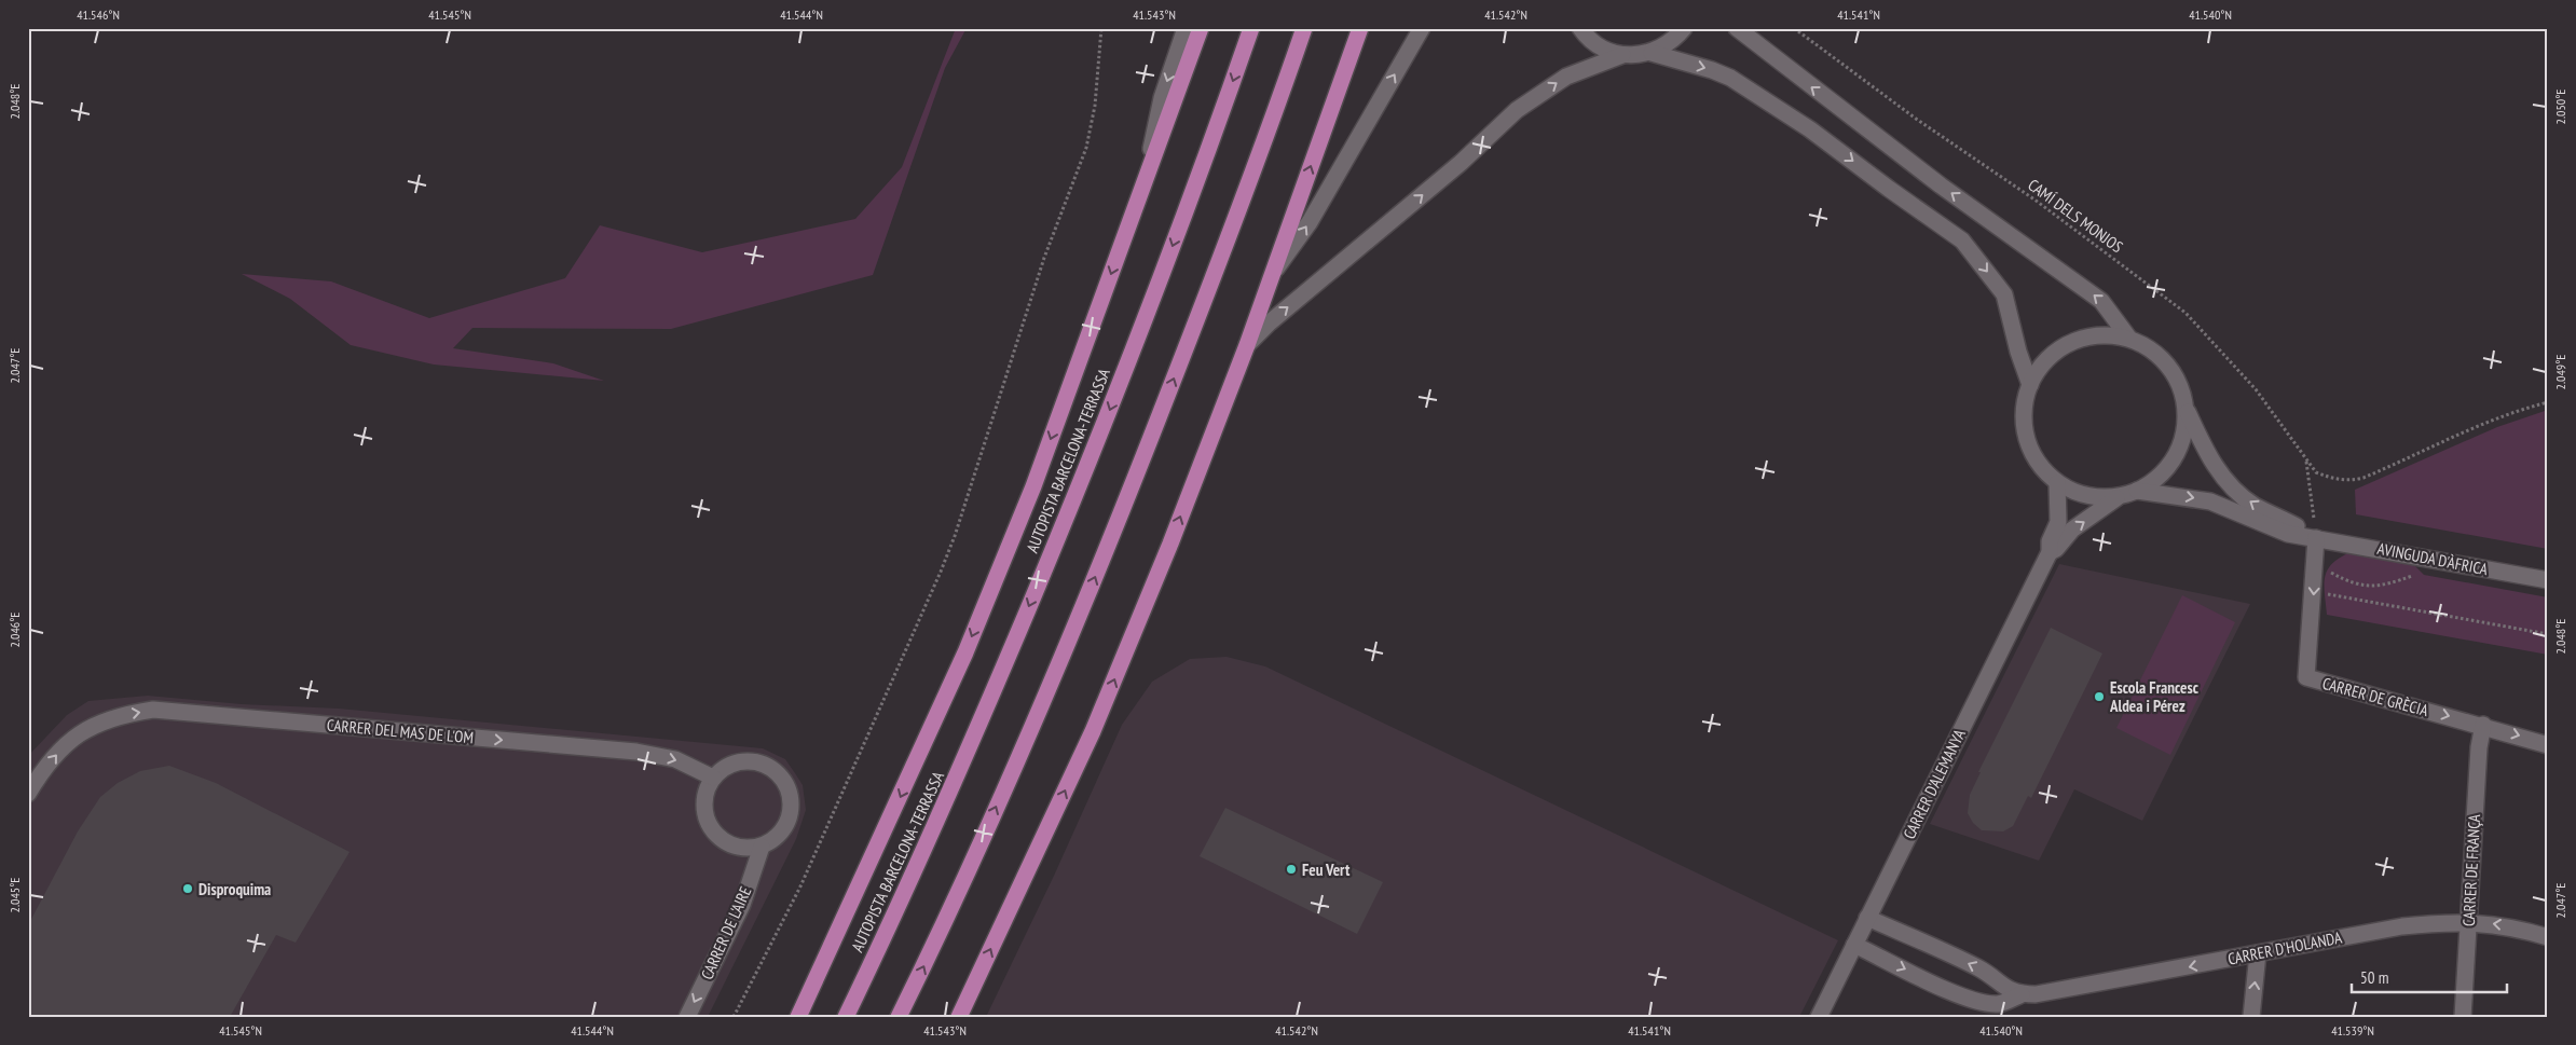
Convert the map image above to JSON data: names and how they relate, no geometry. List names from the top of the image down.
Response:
{
  "streets": {
    "highway": ["AUTOPISTA BARCELONA-TERRASSA"],
    "street": [
      "AVINGUDA D'ÀFRICA",
      "CARRER DE GRÈCIA",
      "CARRER DEL MAS DE L'OM",
      "CARRER D'ALEMANYA",
      "CARRER DE FRANÇA",
      "CARRER DE L'AIRE",
      "CARRER D'HOLANDA"
    ],
    "path": ["CAMÍ DELS MONJOS"]
  },
  "crossings": [
    ["AVINGUDA D'ÀFRICA", "CARRER DE GRÈCIA"],
    ["AVINGUDA D'ÀFRICA", "CARRER D'ALEMANYA"],
    ["CARRER DE GRÈCIA", "CARRER DE FRANÇA"],
    ["CARRER DEL MAS DE L'OM", "CARRER DE L'AIRE"],
    ["CARRER D'ALEMANYA", "CARRER D'HOLANDA"],
    ["CARRER DE FRANÇA", "CARRER D'HOLANDA"]
  ],
  "one_way": ["CARRER DEL MAS DE L'OM", "CARRER DE L'AIRE"],
  "places": ["Escola Francesc Aldea i Pérez", "Feu Vert", "Disproquima"],
  "scale_bar": "50 m",
  "coordinates": [
    "41.546°N",
    "41.545°N",
    "41.544°N",
    "41.543°N",
    "41.542°N",
    "41.541°N",
    "41.540°N",
    "2.048°E",
    "2.050°E",
    "2.047°E",
    "2.049°E",
    "2.046°E",
    "2.045°E",
    "41.539°N"
  ]
}
